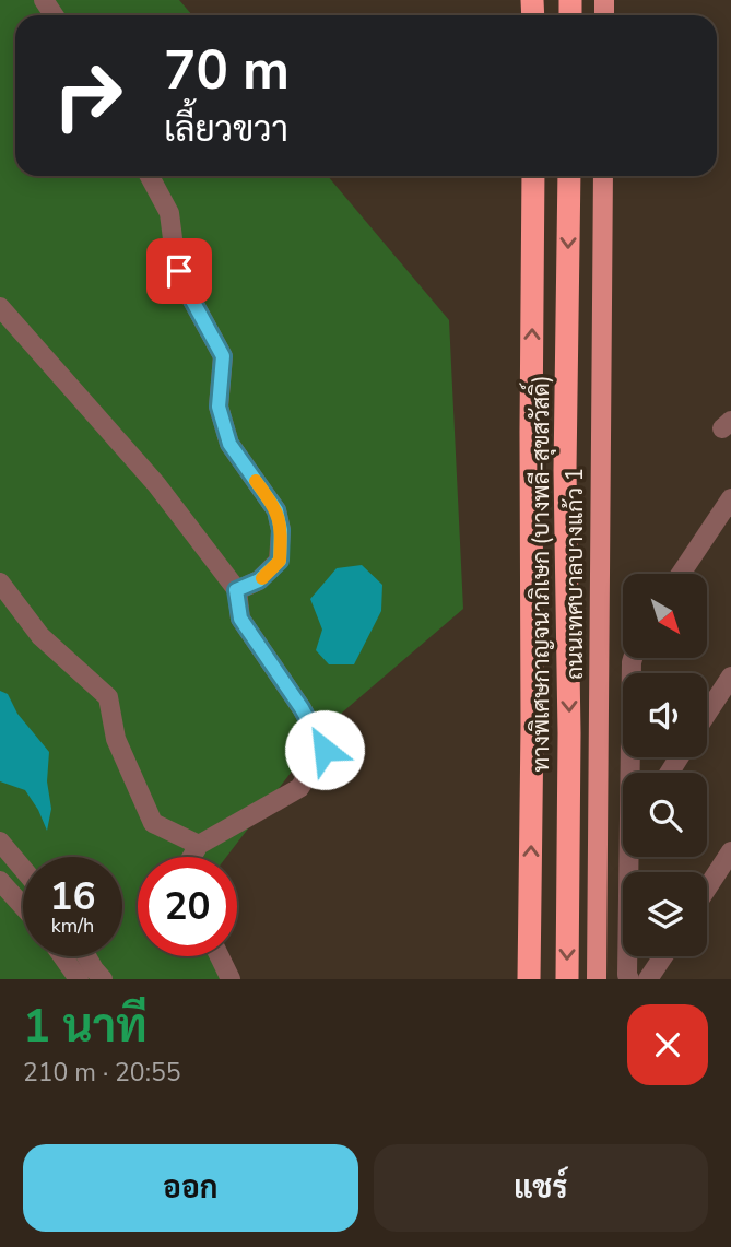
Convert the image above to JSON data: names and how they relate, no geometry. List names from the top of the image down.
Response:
{
  "streets": {
    "highway": ["ทางพิเศษกาญจนาภิเษก (บางพลี-สุขสวัสดิ์)"],
    "main road": ["ถนนเทศบาลบางแก้ว 1"]
  },
  "north": "bottom right",
  "page": {
    "turn": ["70 m", "เลี้ยวขวา"],
    "speed": "16 km/h",
    "limit": "20",
    "heading": ["1 นาที", "210 m · 20:55"],
    "buttons": ["ออก", "แชร์"]
  }
}
